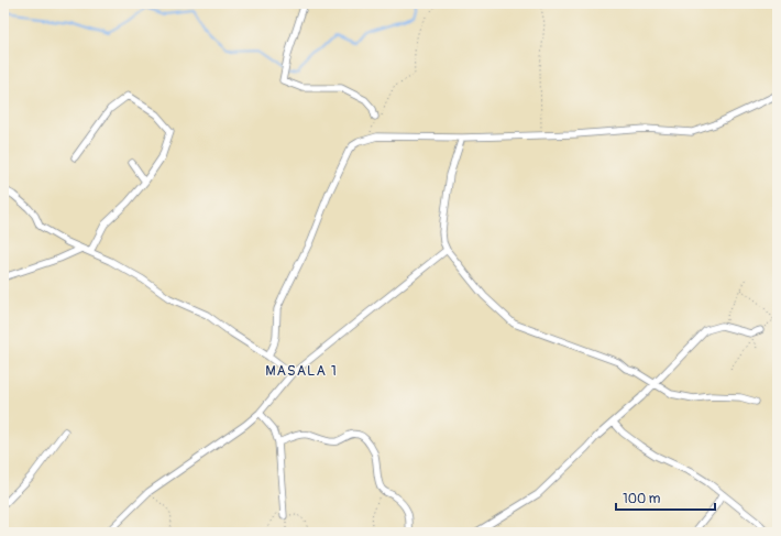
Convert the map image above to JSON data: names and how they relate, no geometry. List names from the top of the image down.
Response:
{
  "districts": ["MASALA 1"],
  "scale_bar": "100 m"
}
